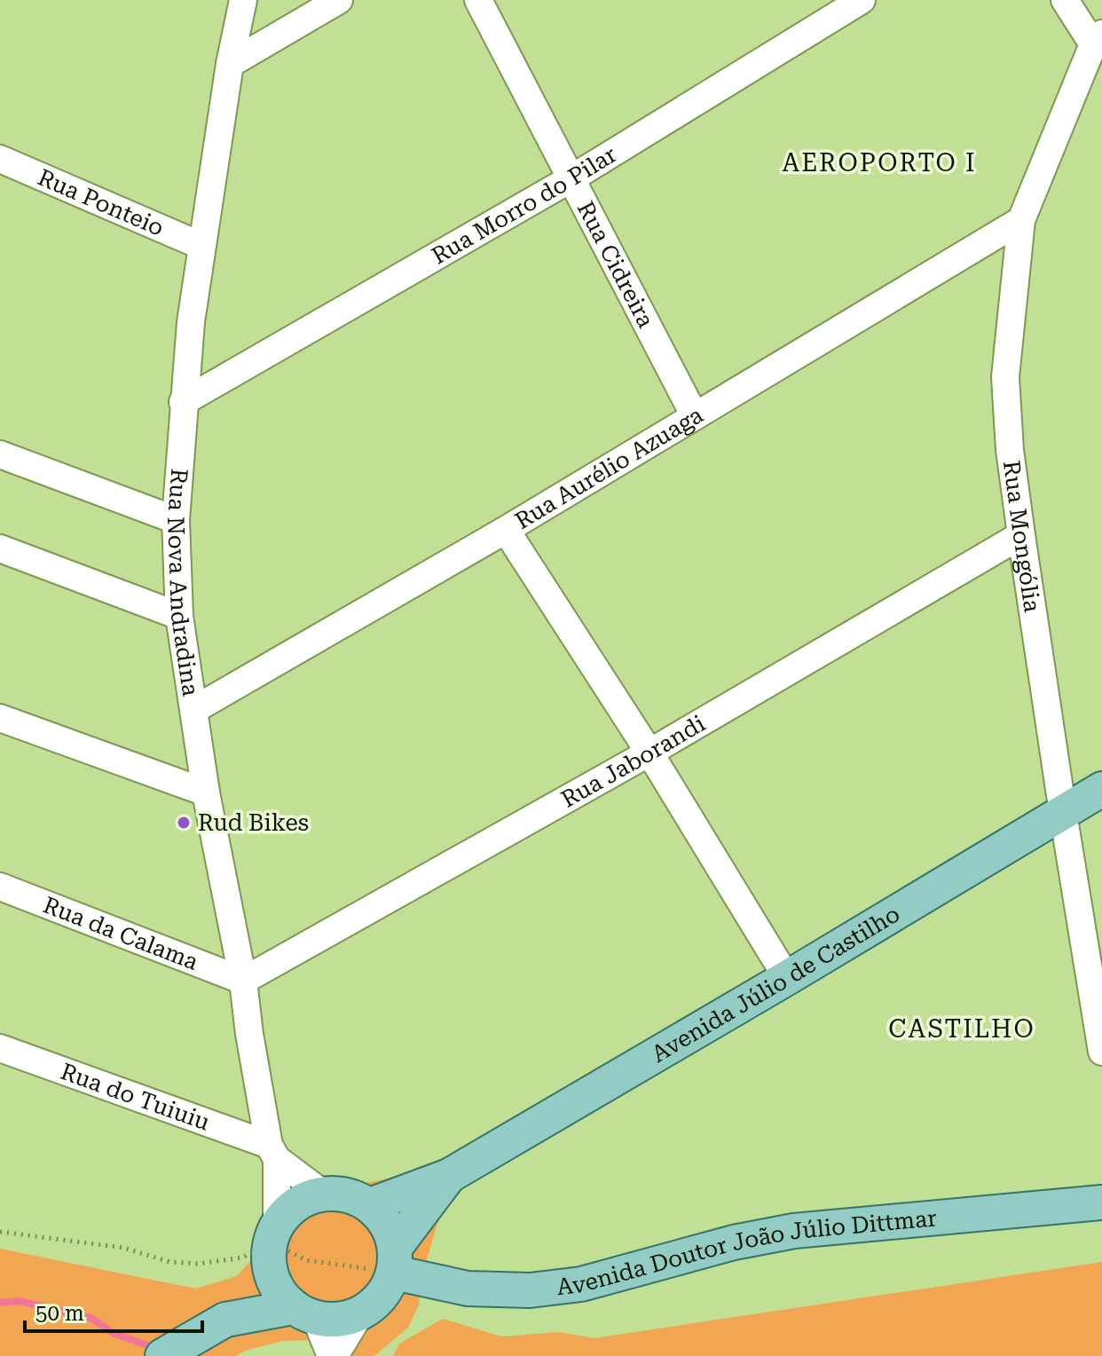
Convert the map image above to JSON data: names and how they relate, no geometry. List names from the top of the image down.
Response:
{
  "streets": {
    "main road": ["Avenida Júlio de Castilho", "Avenida Doutor João Júlio Dittmar"],
    "street": [
      "Rua Ponteio",
      "Rua Morro do Pilar",
      "Rua Cidreira",
      "Rua Aurélio Azuaga",
      "Rua Mongólia",
      "Rua Nova Andradina",
      "Rua Jaborandi",
      "Rua da Calama",
      "Rua do Tuiuiu"
    ]
  },
  "crossings": [
    ["Rua Ponteio", "Rua Nova Andradina"],
    ["Rua Morro do Pilar", "Rua Cidreira"],
    ["Rua Morro do Pilar", "Rua Nova Andradina"],
    ["Rua Cidreira", "Rua Aurélio Azuaga"],
    ["Rua Aurélio Azuaga", "Rua Mongólia"],
    ["Rua Aurélio Azuaga", "Rua Nova Andradina"],
    ["Rua Mongólia", "Rua Jaborandi"],
    ["Rua Mongólia", "Avenida Júlio de Castilho"],
    ["Rua Nova Andradina", "Rua Jaborandi"],
    ["Rua Nova Andradina", "Rua da Calama"],
    ["Rua Nova Andradina", "Rua do Tuiuiu"],
    ["Rua Jaborandi", "Rua da Calama"]
  ],
  "districts": ["AEROPORTO I", "CASTILHO"],
  "places": ["Rud Bikes"],
  "scale_bar": "50 m"
}
